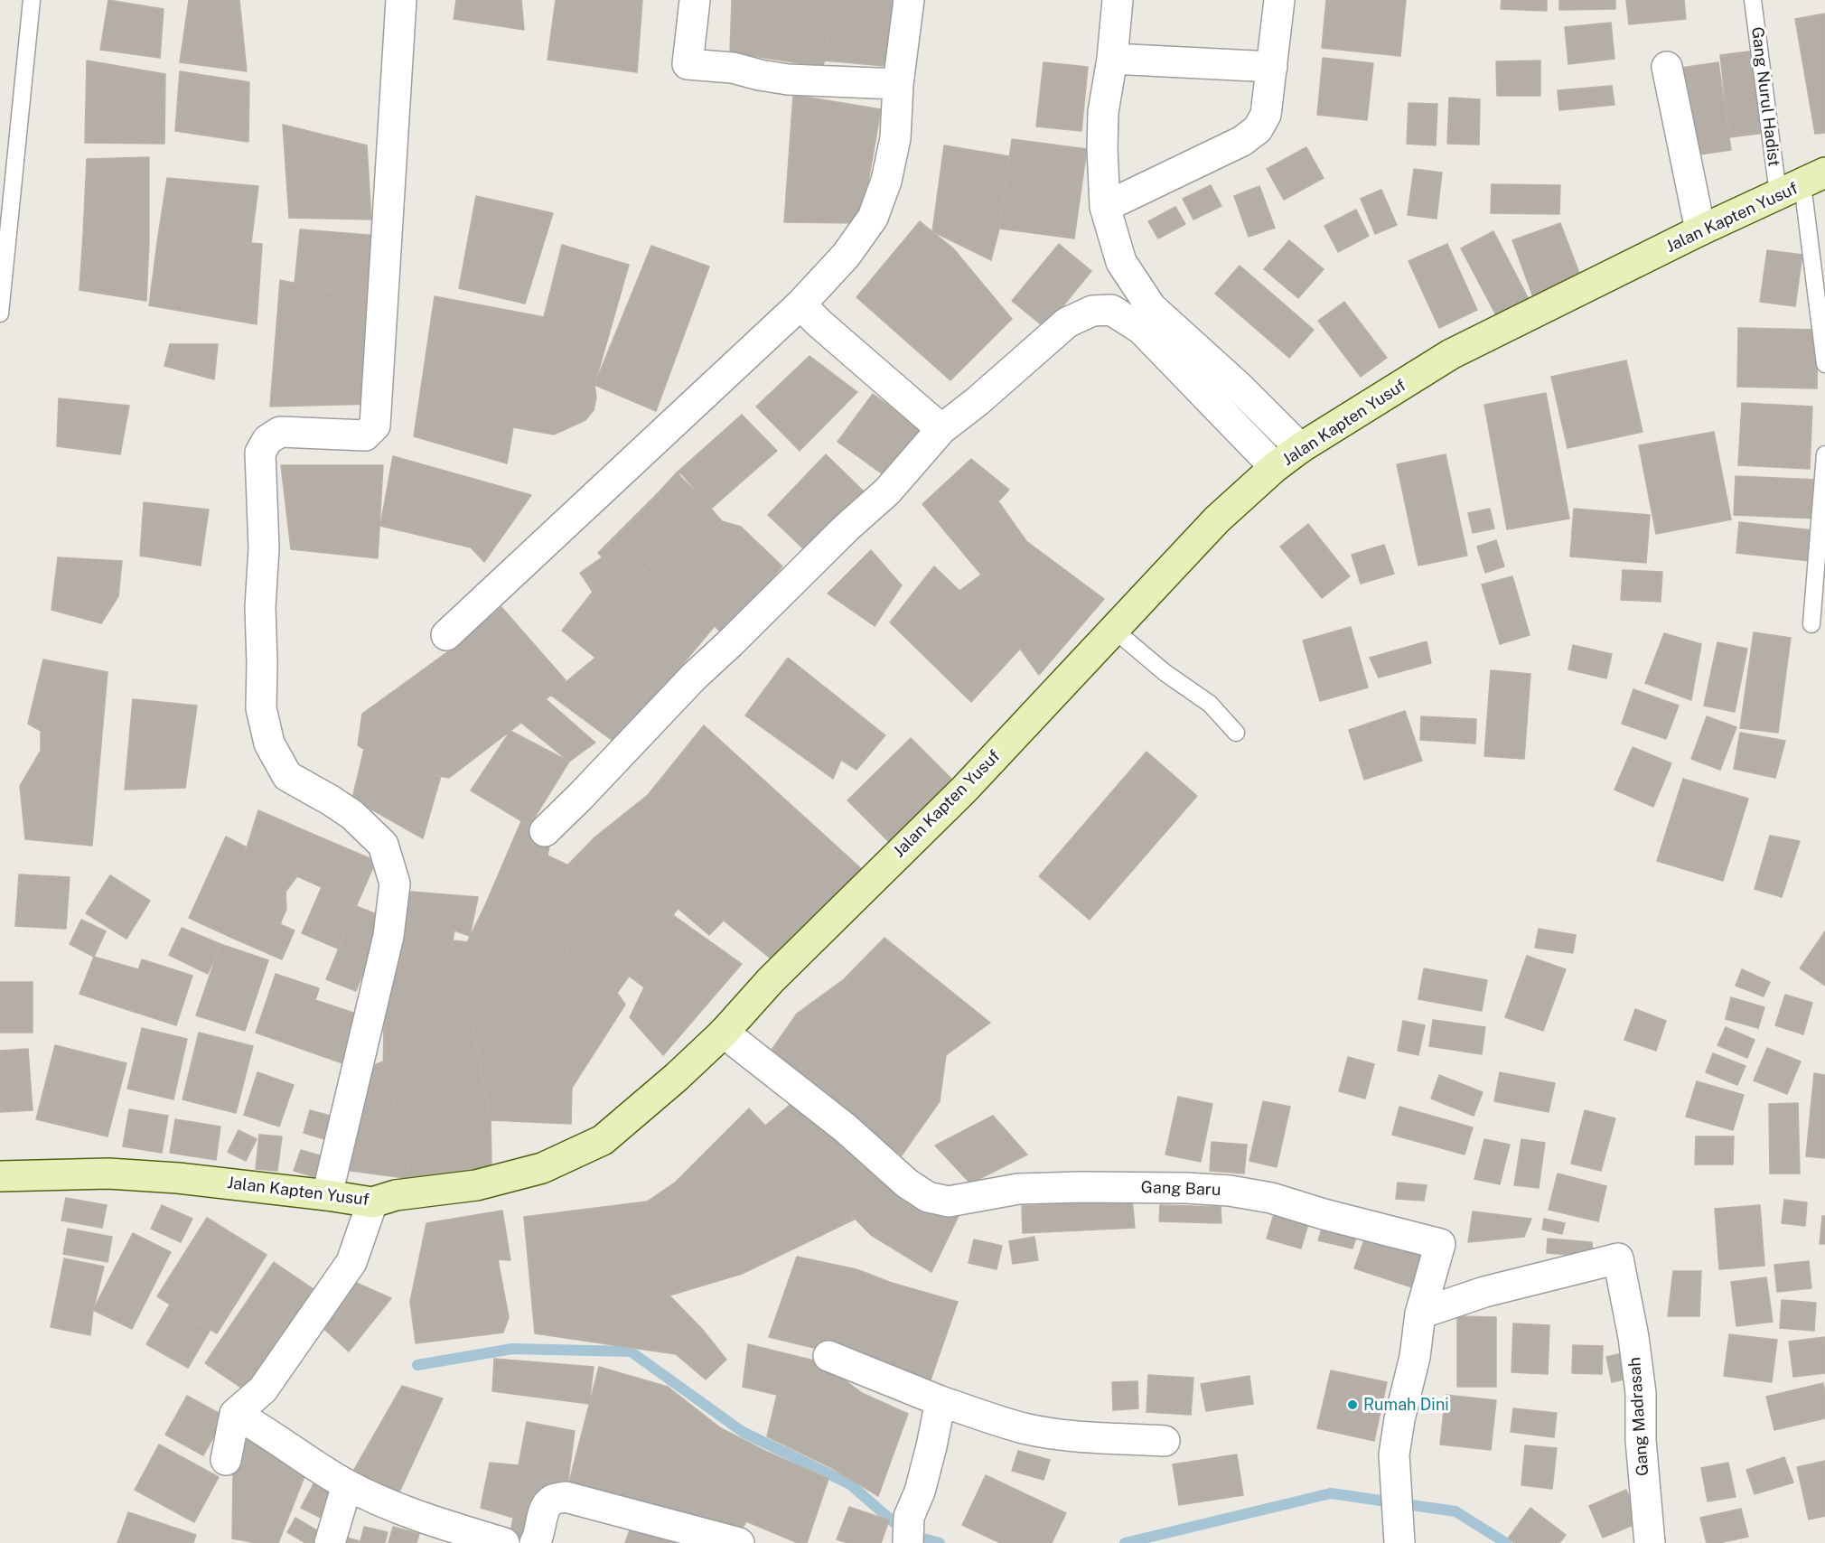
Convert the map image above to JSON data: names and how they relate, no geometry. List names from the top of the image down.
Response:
{
  "streets": {
    "main road": ["Jalan Kapten Yusuf"],
    "street": ["Gang Baru", "Gang Madrasah"],
    "lane": ["Gang Nurul Hadist"]
  },
  "crossings": [
    ["Gang Nurul Hadist", "Jalan Kapten Yusuf"],
    ["Jalan Kapten Yusuf", "Gang Baru"],
    ["Gang Baru", "Gang Madrasah"]
  ],
  "places": ["Rumah Dini"]
}
